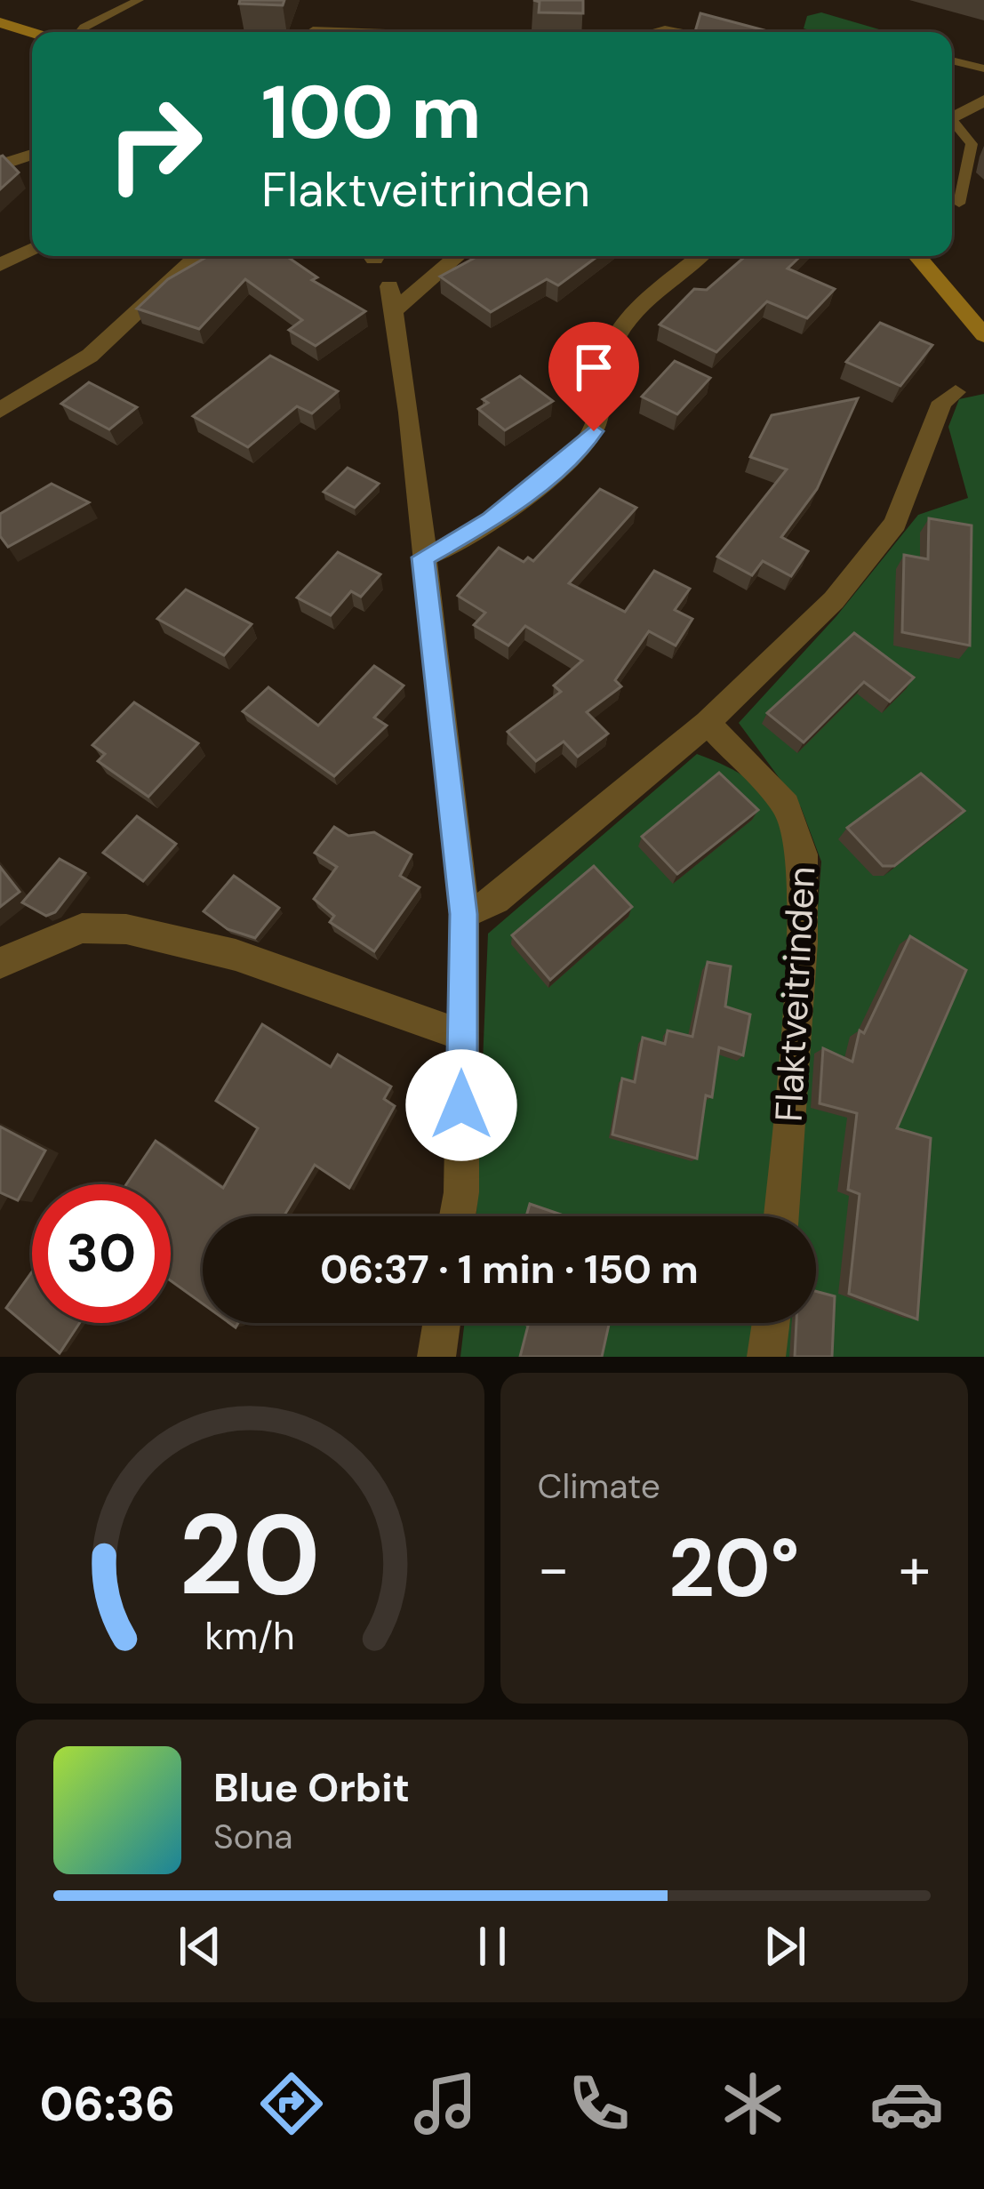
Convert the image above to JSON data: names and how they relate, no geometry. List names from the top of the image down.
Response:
{
  "streets": {
    "street": ["Flaktveitrinden"]
  },
  "page": {
    "turn": ["100 m", "Flaktveitrinden"],
    "limit": "30",
    "trip": "06:37 · 1 min · 150 m",
    "tile": "Climate",
    "heat": ["−", "20°", "+"],
    "song": ["Blue Orbit", "Sona"],
    "tabs": "06:36",
    "gauge": ["20", "km/h"]
  }
}
